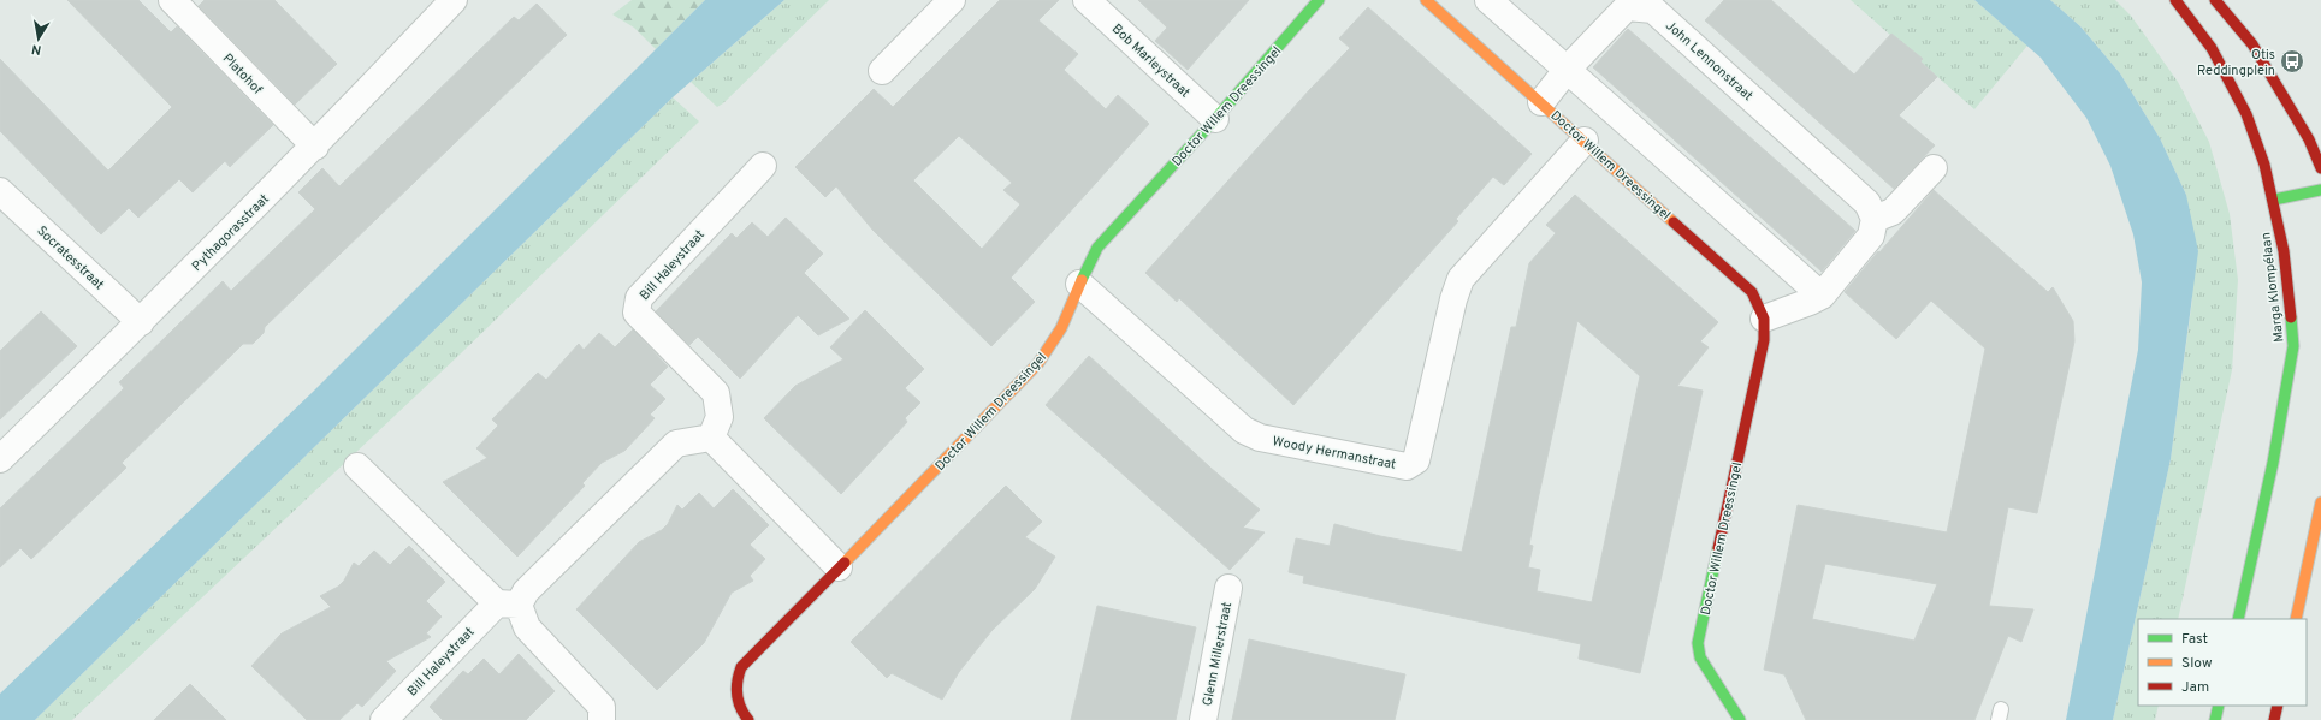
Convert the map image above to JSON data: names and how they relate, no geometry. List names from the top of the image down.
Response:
{
  "streets": {
    "street": [
      "Bob Marleystraat",
      "John Lennonstraat",
      "Platohof",
      "Doctor Willem Dreessingel",
      "Pythagorasstraat",
      "Socratesstraat",
      "Bill Haleystraat",
      "Marga Klompélaan",
      "Woody Hermanstraat",
      "Glenn Millerstraat"
    ]
  },
  "crossings": [
    ["Bob Marleystraat", "Doctor Willem Dreessingel"],
    ["John Lennonstraat", "Doctor Willem Dreessingel"],
    ["Platohof", "Pythagorasstraat"],
    ["Doctor Willem Dreessingel", "Woody Hermanstraat"],
    ["Pythagorasstraat", "Socratesstraat"]
  ],
  "places": {
    "bus stop": ["Otis Reddingplein"]
  },
  "legend": ["Fast", "Slow", "Jam"],
  "north": "bottom"
}
